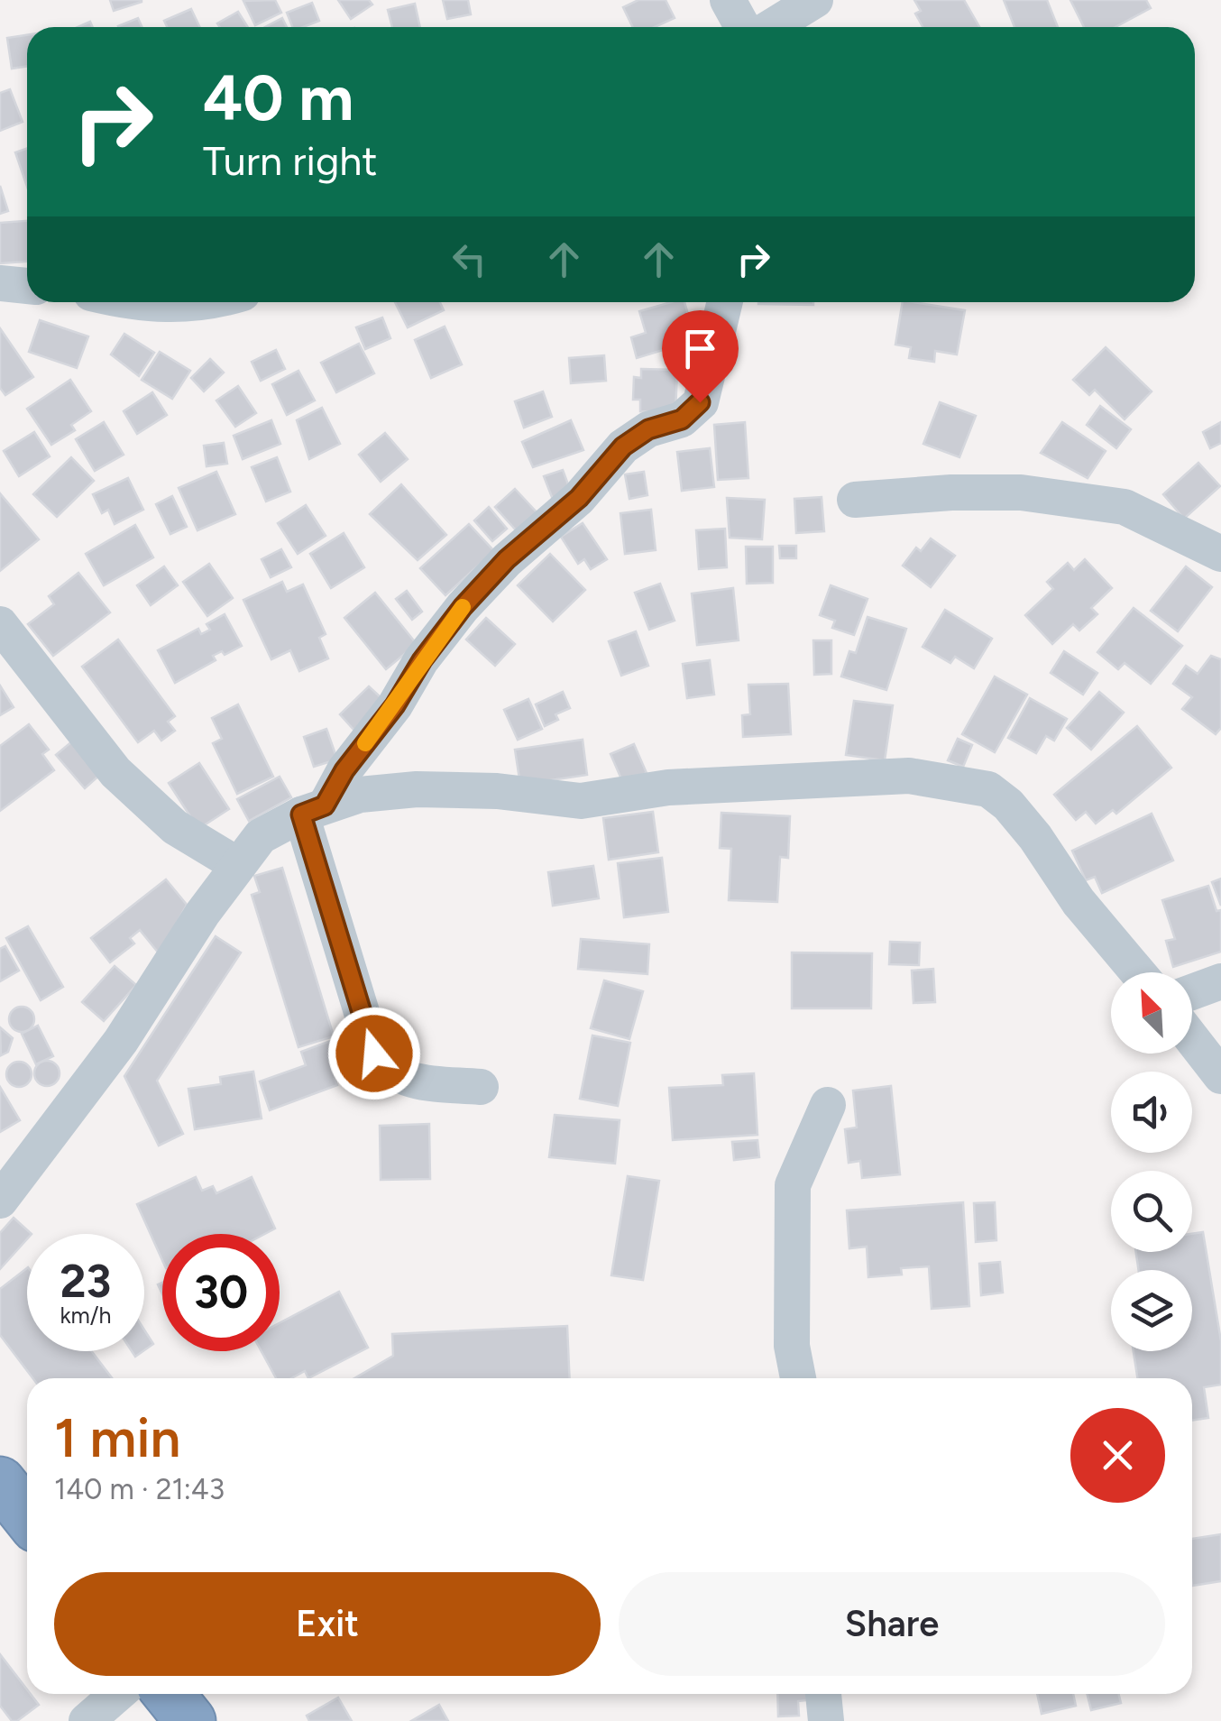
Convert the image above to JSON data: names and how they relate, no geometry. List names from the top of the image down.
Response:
{
  "north": "top left",
  "page": {
    "turn": ["40 m", "Turn right"],
    "speed": "23 km/h",
    "limit": "30",
    "heading": ["1 min", "140 m · 21:43"],
    "buttons": ["Exit", "Share"]
  }
}
